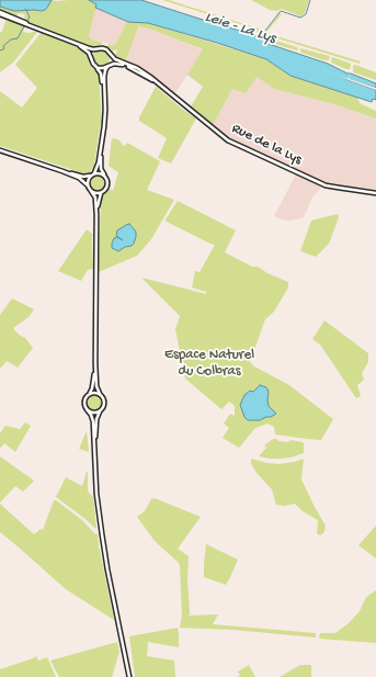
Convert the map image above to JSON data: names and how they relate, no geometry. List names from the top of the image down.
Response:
{
  "streets": {
    "main road": ["Rue de la Lys"]
  },
  "water": ["Leie - La Lys"],
  "parks": ["Espace Naturel du Colbras"]
}
